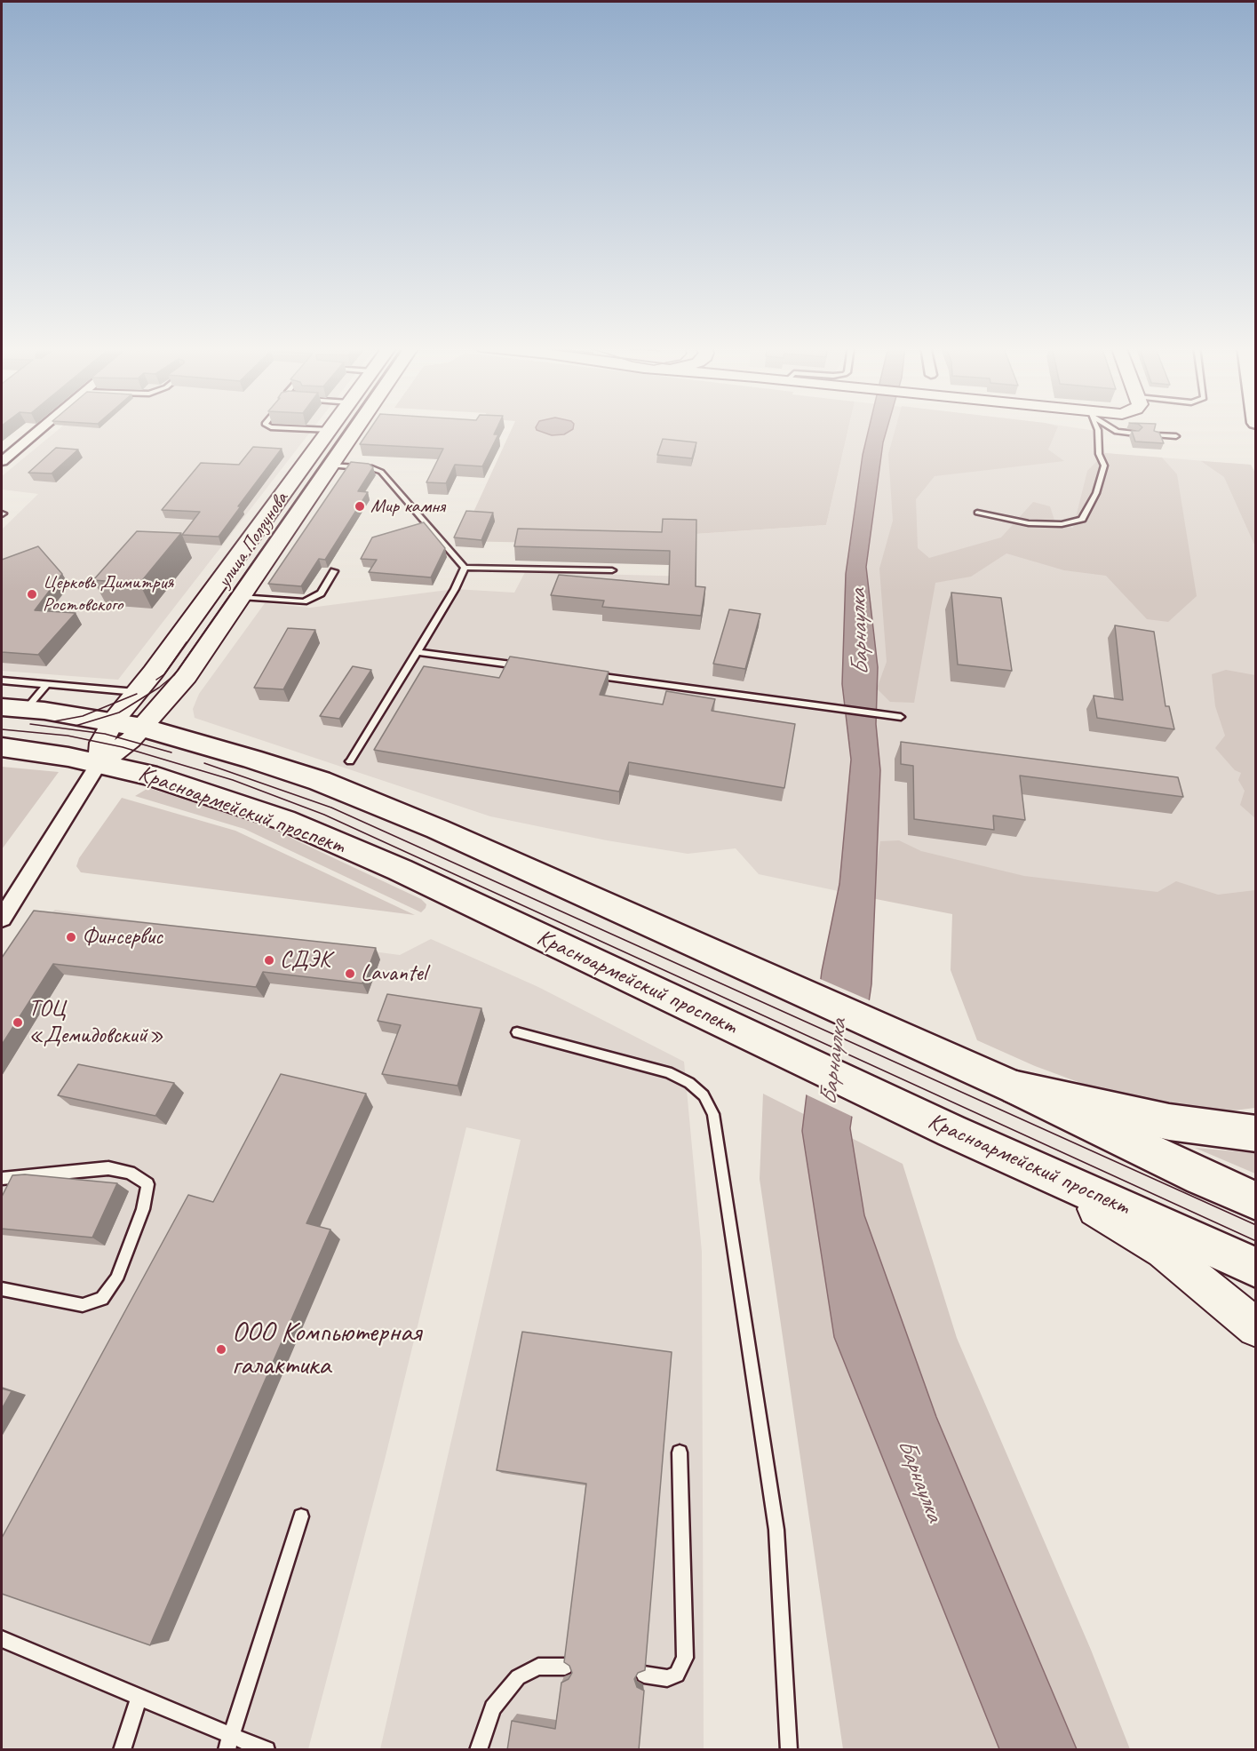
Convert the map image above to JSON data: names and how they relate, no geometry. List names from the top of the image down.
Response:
{
  "streets": {
    "main road": ["Красноармейский проспект"],
    "street": ["улица Ползунова"]
  },
  "crossings": [
    ["улица Ползунова", "Красноармейский проспект"]
  ],
  "water": ["Барнаулка"],
  "places": [
    "Мир камня",
    "Церковь Димитрия Ростовского",
    "Финсервис",
    "СДЭК",
    "Lavantel",
    "ТОЦ «Демидовский»",
    "ООО Компьютерная галактика"
  ]
}
